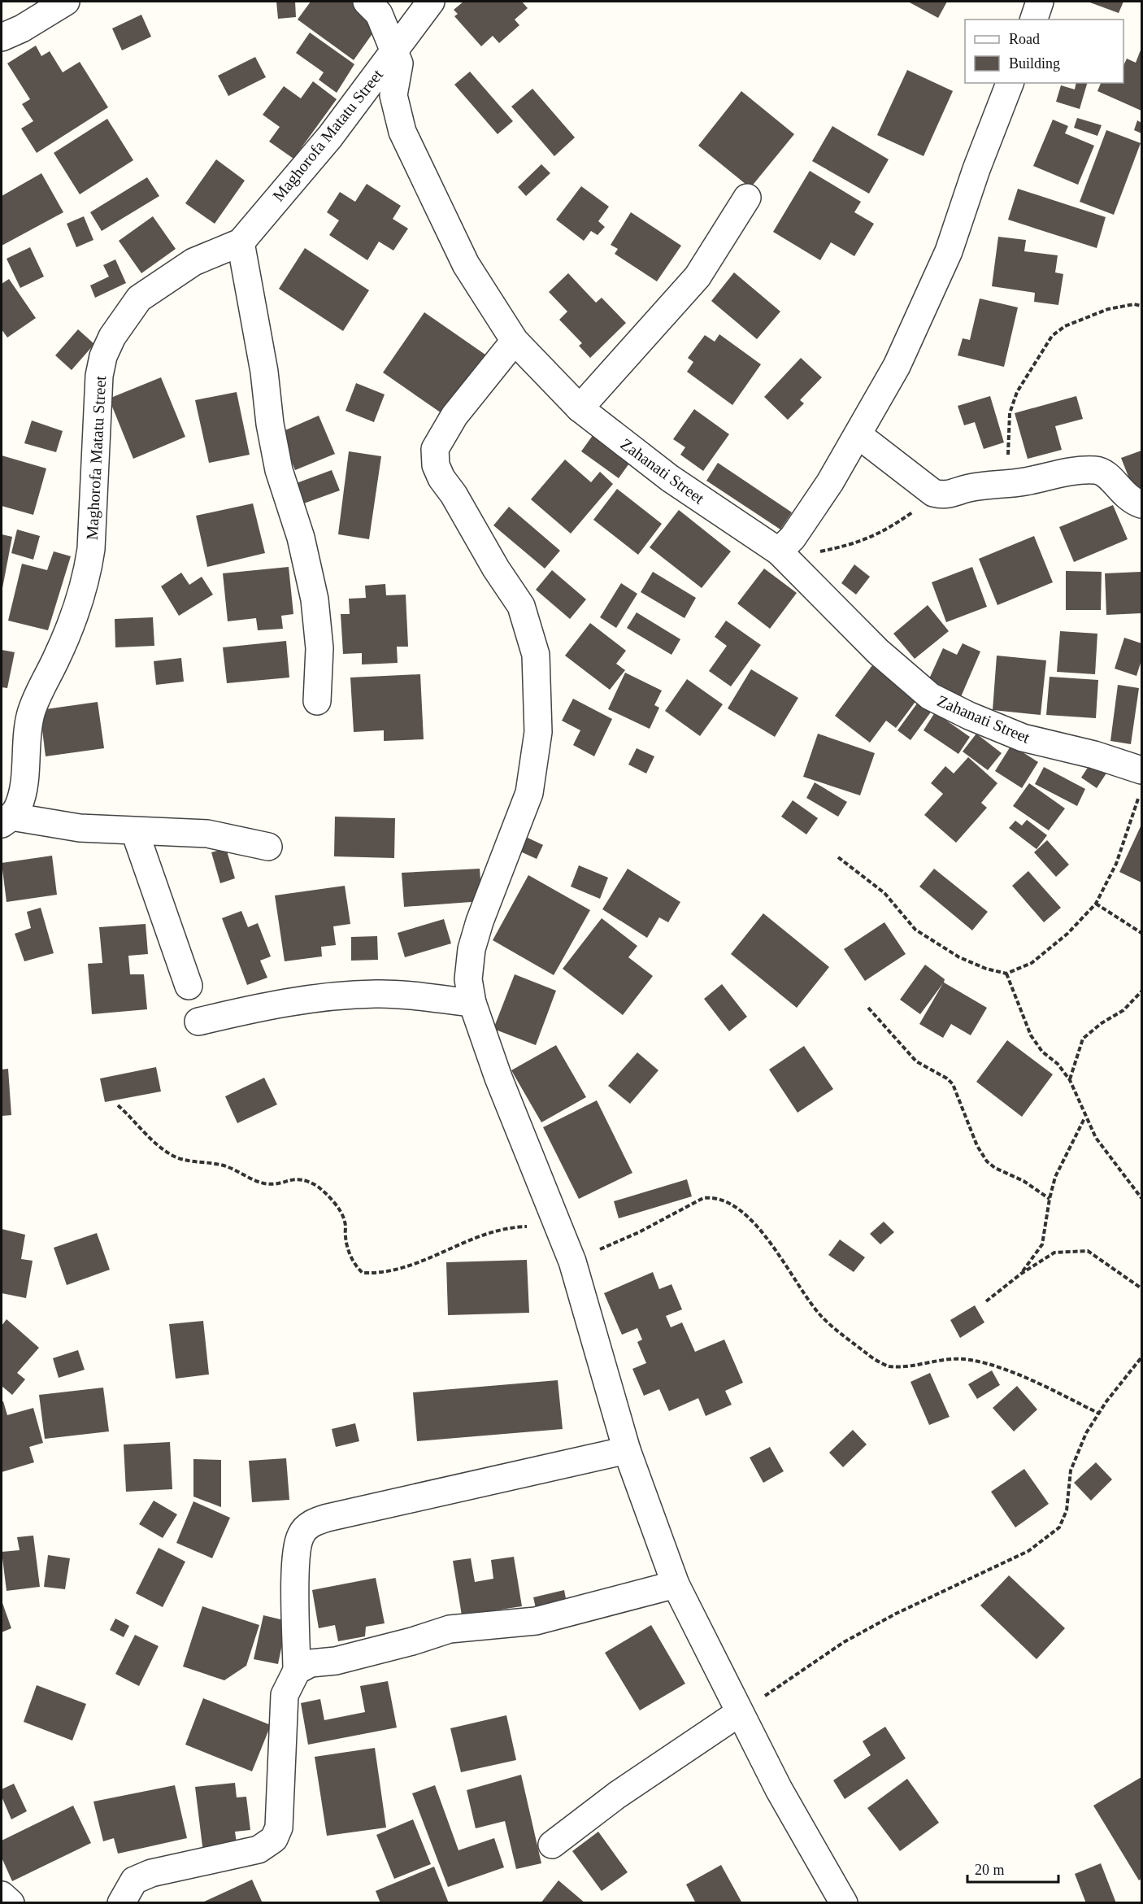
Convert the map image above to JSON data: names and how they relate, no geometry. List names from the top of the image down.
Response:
{
  "streets": {
    "street": ["Maghorofa Matatu Street", "Zahanati Street"]
  },
  "crossings": [
    ["Maghorofa Matatu Street", "Zahanati Street"]
  ],
  "legend": ["Road", "Building"],
  "scale_bar": "20 m"
}
